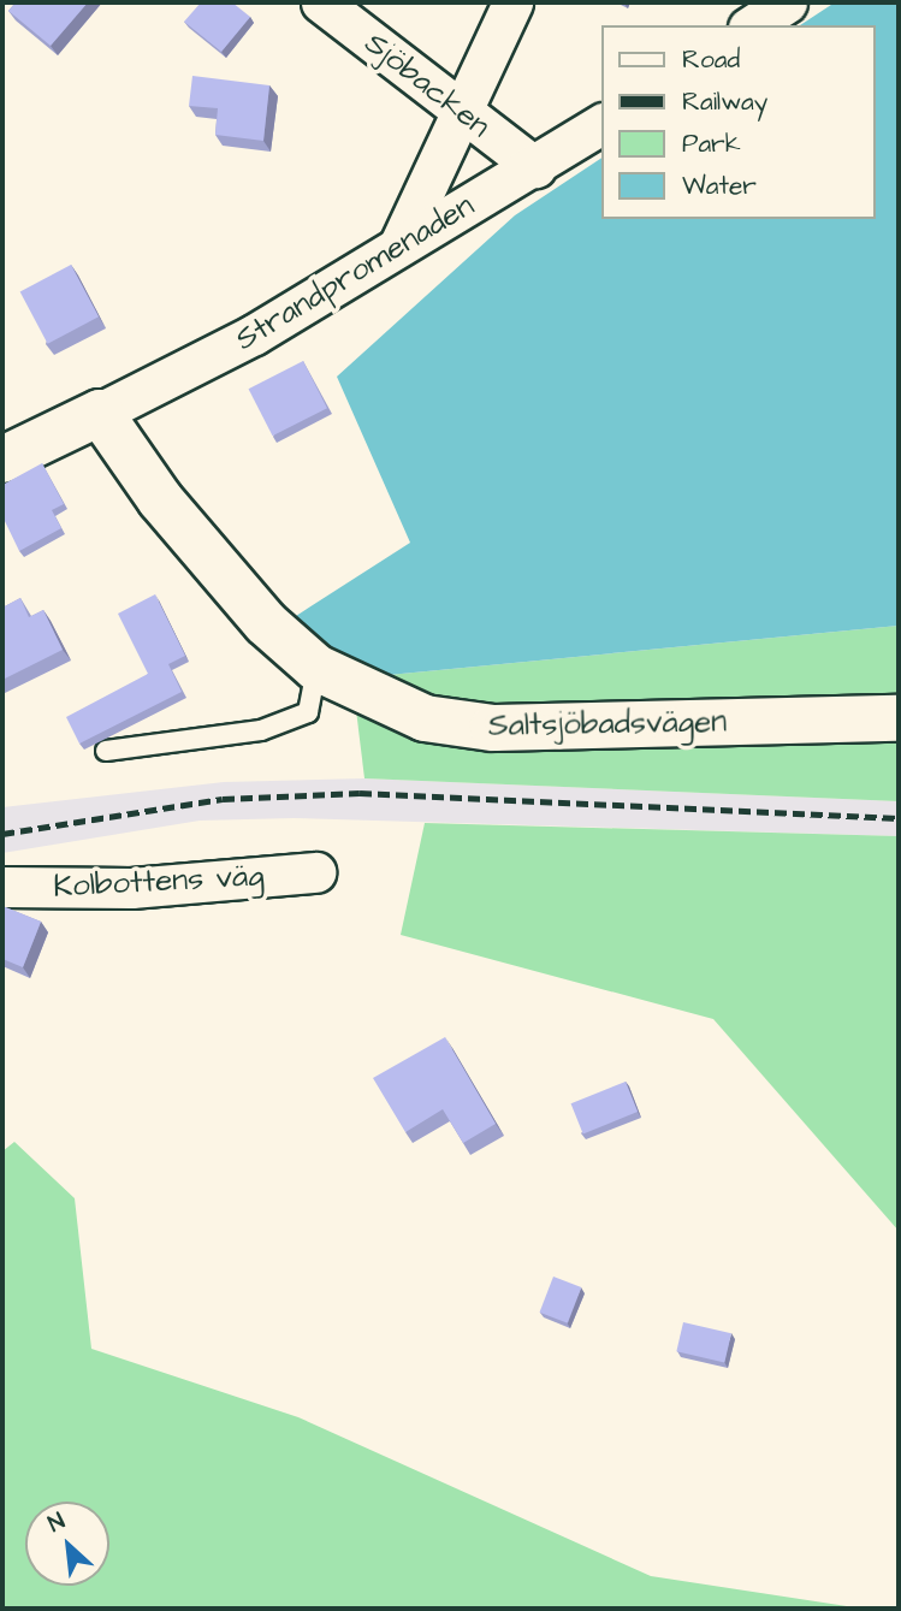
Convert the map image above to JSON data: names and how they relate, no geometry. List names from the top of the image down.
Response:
{
  "streets": {
    "street": [
      "Sjöbacken",
      "Strandpromenaden",
      "Saltsjöbadsvägen",
      "Kolbottens väg"
    ]
  },
  "crossings": [
    ["Sjöbacken", "Strandpromenaden"],
    ["Strandpromenaden", "Saltsjöbadsvägen"]
  ],
  "legend": [
    "Road",
    "Railway",
    "Park",
    "Water"
  ],
  "north": "top left"
}
